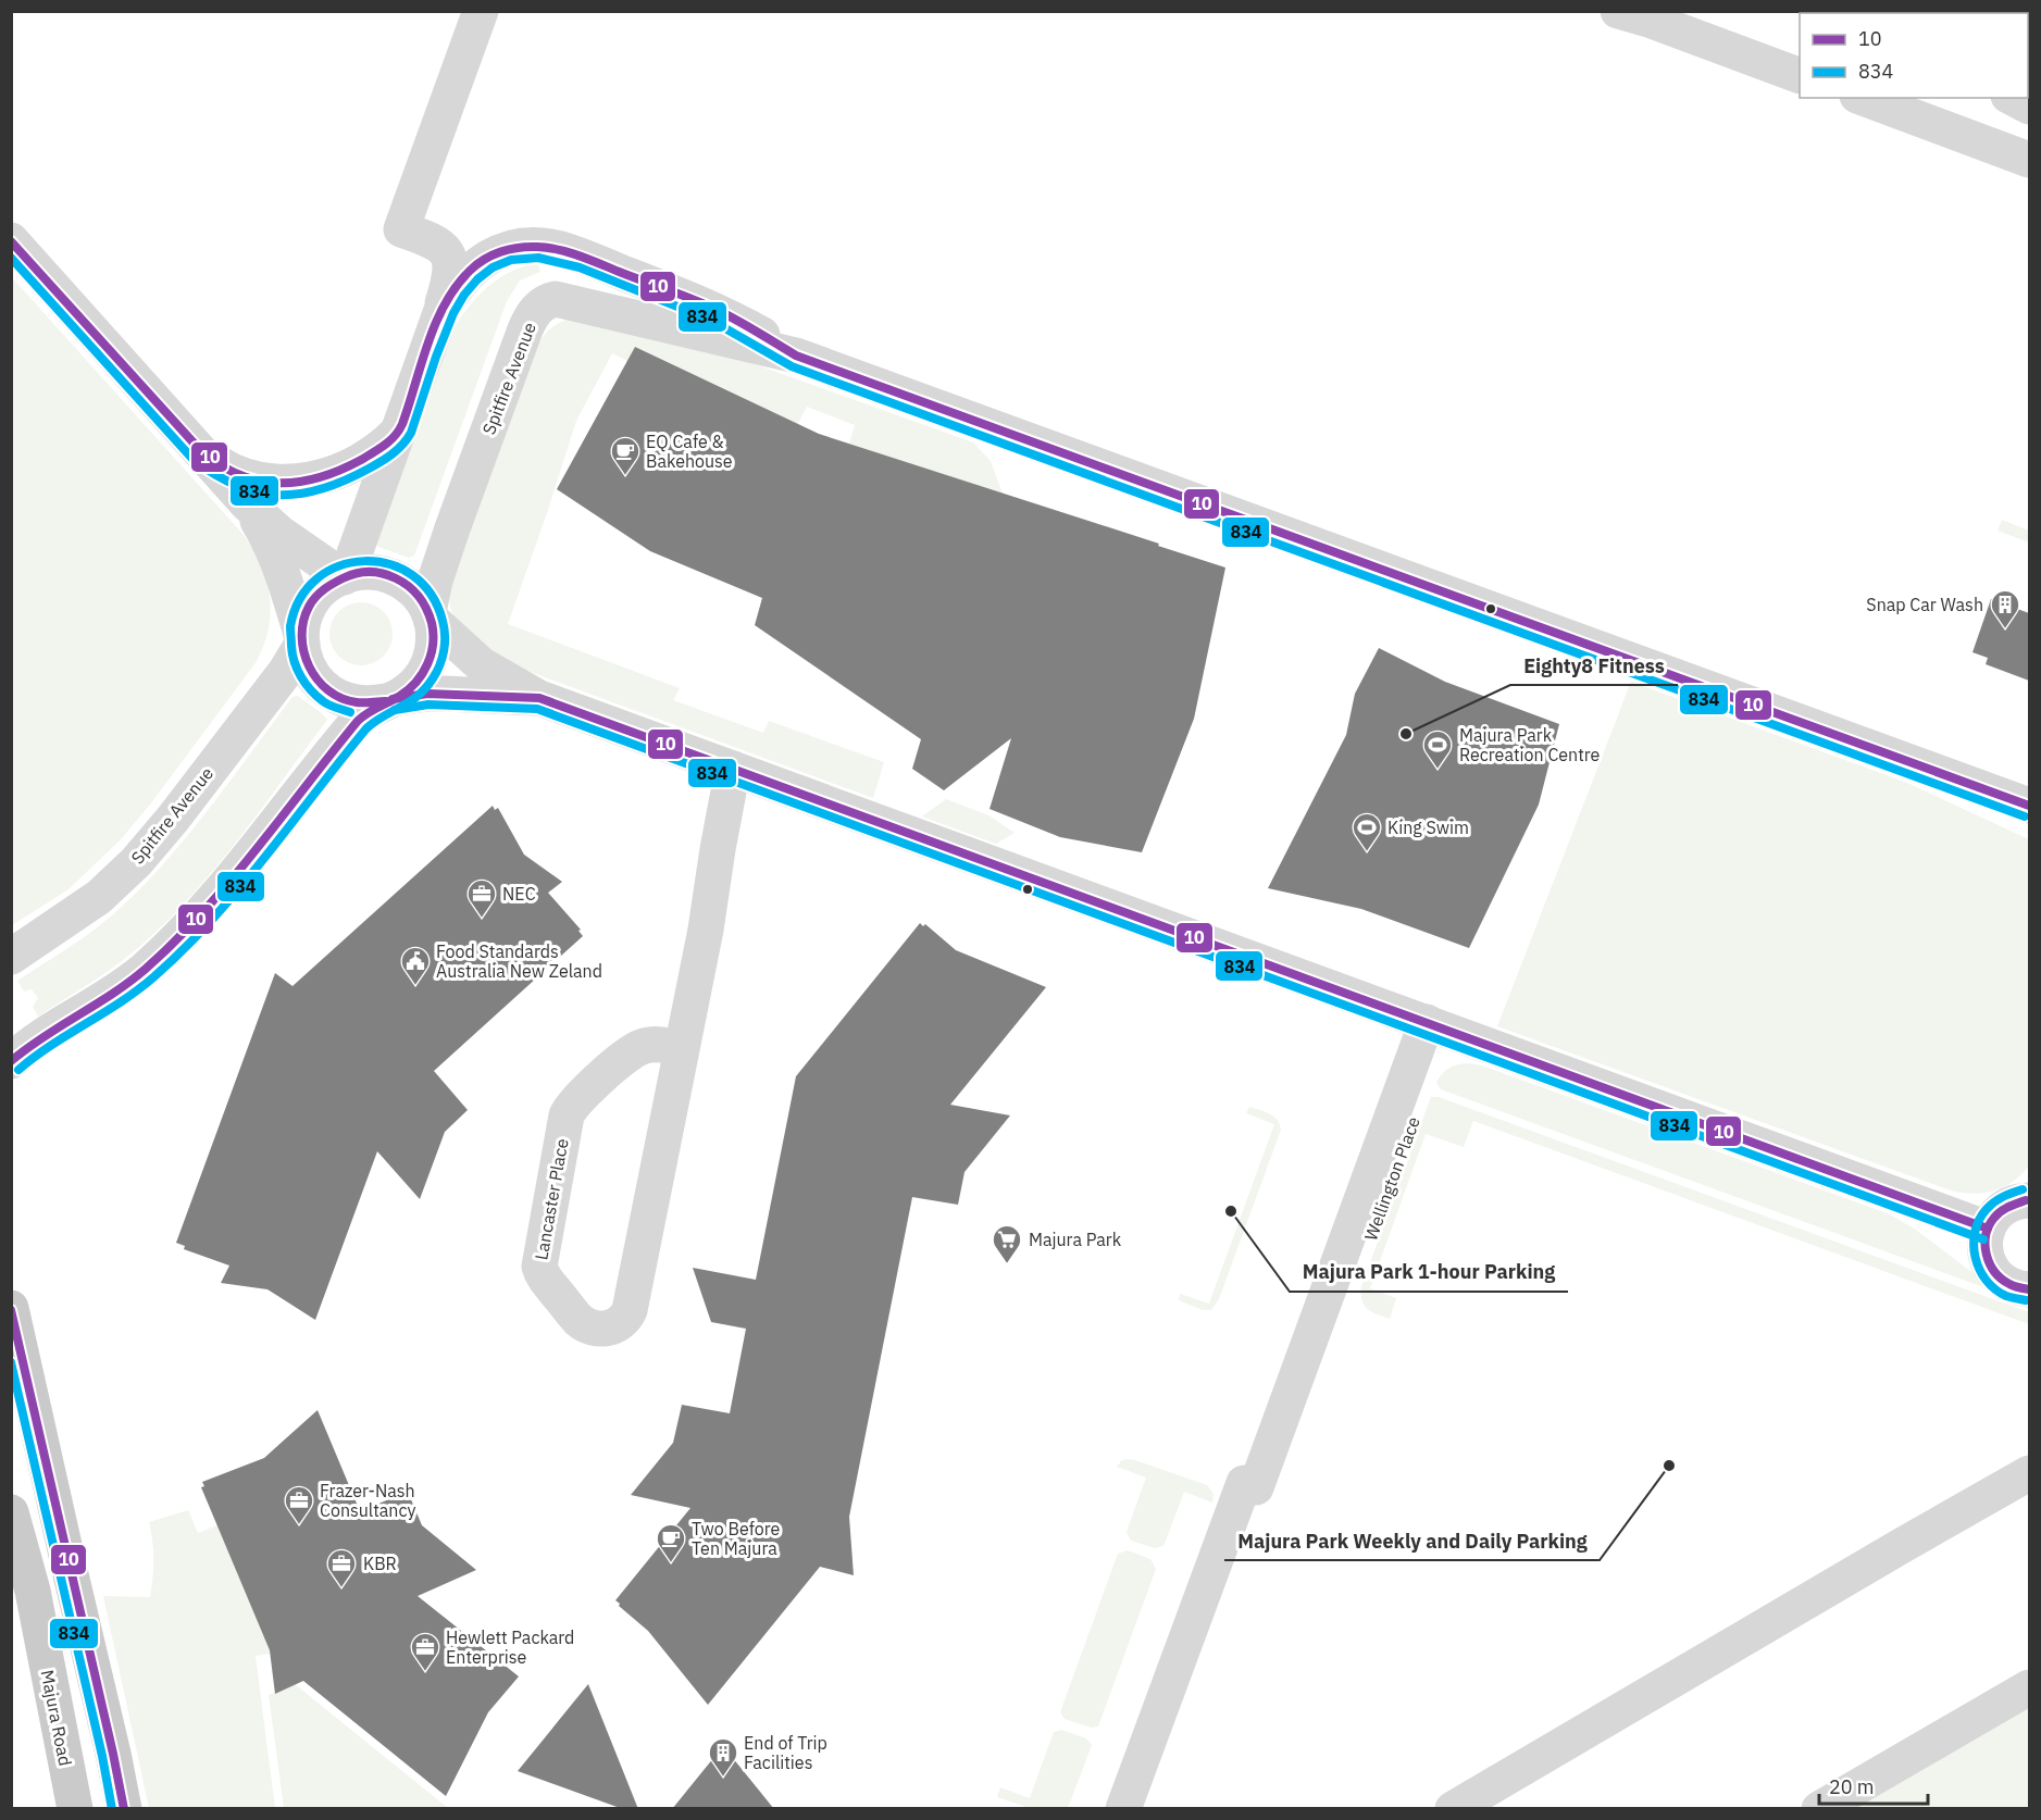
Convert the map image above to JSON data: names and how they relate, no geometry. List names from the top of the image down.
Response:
{
  "streets": {
    "main road": ["Majura Road"],
    "street": ["Spitfire Avenue", "Wellington Place", "Lancaster Place"]
  },
  "places": {
    "cafe": ["EQ Cafe & Bakehouse", "Two Before Ten Majura"],
    "building": ["Snap Car Wash", "End of Trip Facilities"],
    "other": ["Eighty8 Fitness", "Majura Park 1-hour Parking", "Majura Park Weekly and Daily Parking"],
    "sports": ["Majura Park Recreation Centre", "King Swim"],
    "office": [
      "NEC",
      "Frazer-Nash Consultancy",
      "KBR",
      "Hewlett Packard Enterprise"
    ],
    "public building": ["Food Standards Australia New Zeland"],
    "supermarket": ["Majura Park"]
  },
  "lines": ["transit line 10", "transit line 834"],
  "legend": ["10", "834"],
  "scale_bar": "20 m"
}
